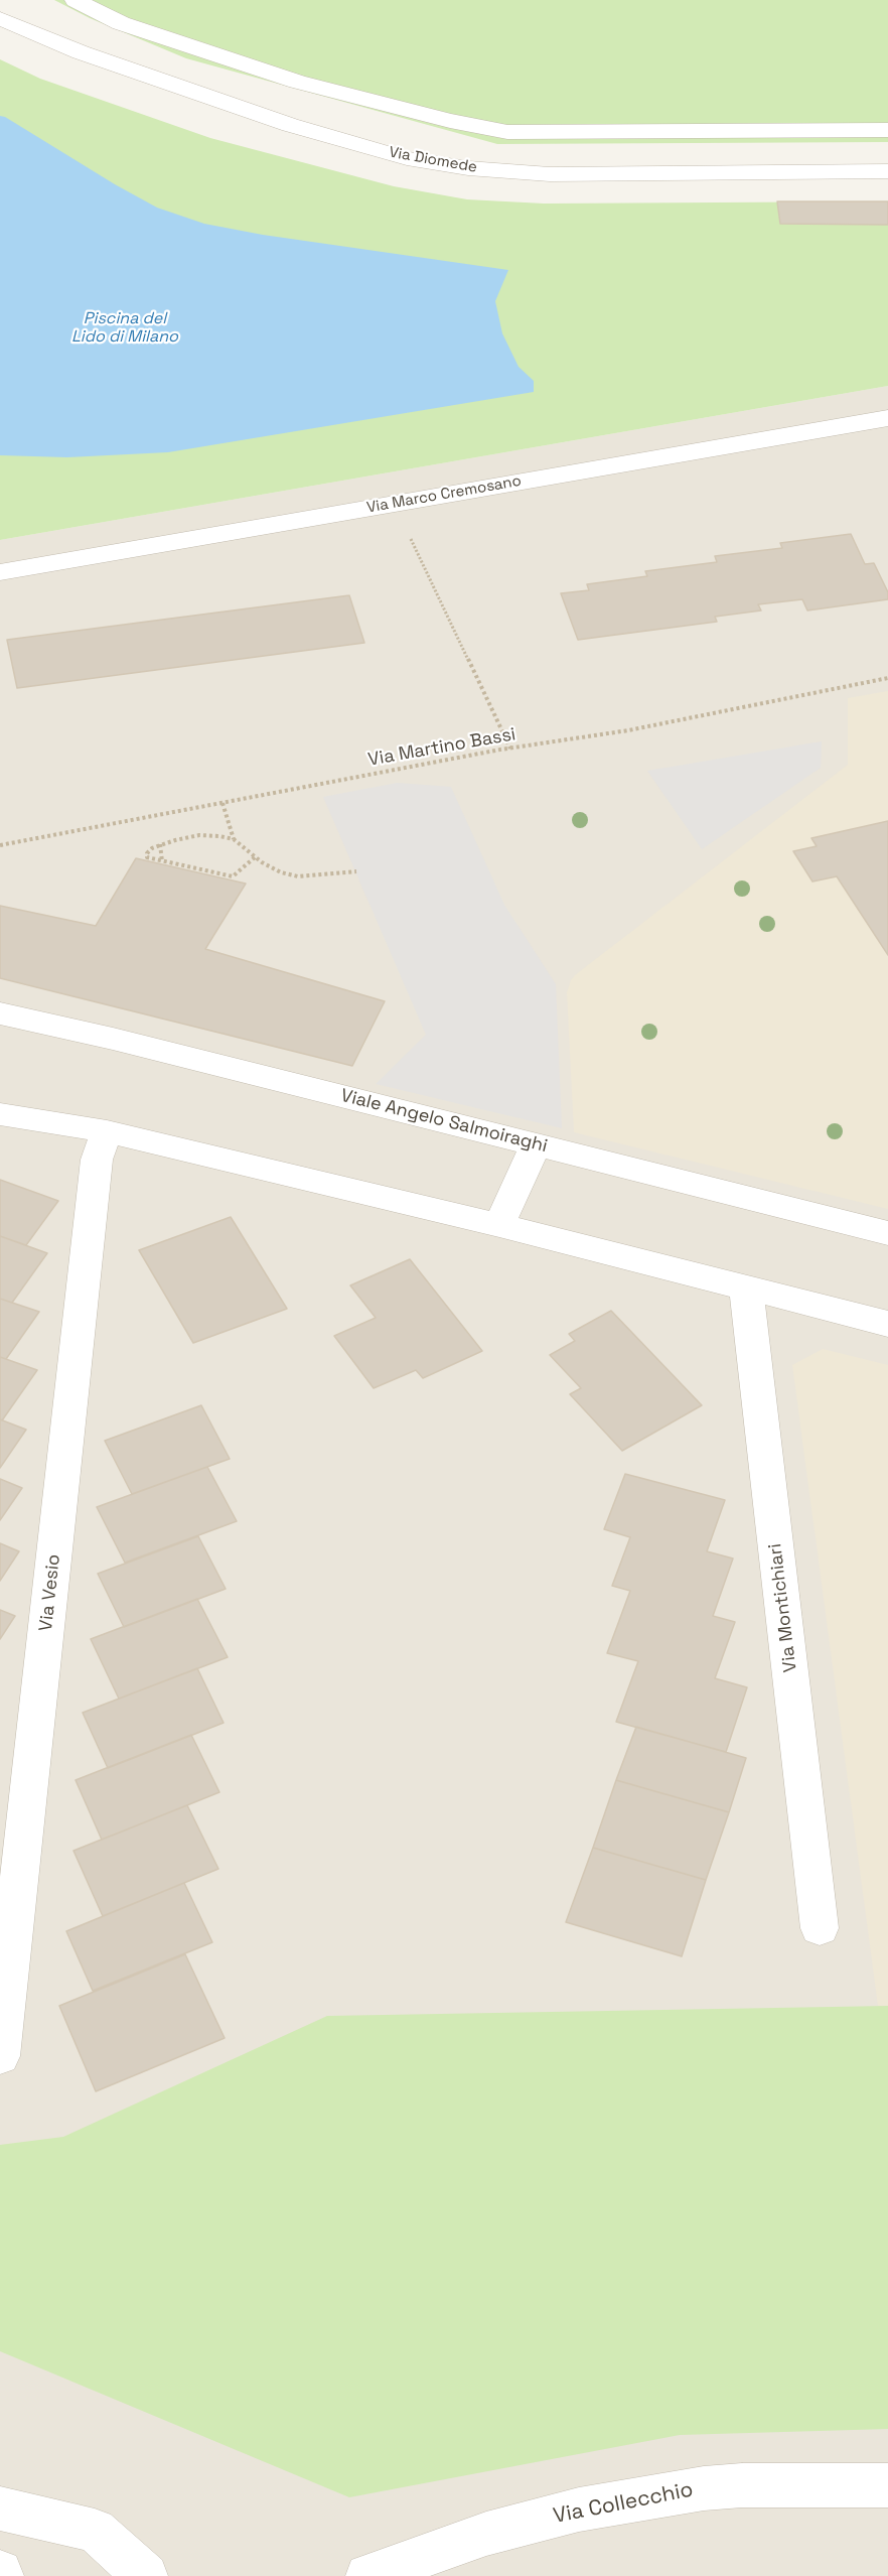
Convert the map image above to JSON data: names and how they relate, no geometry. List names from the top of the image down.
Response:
{
  "streets": {
    "street": [
      "Via Diomede",
      "Via Marco Cremosano",
      "Viale Angelo Salmoiraghi",
      "Via Vesio",
      "Via Montichiari",
      "Via Collecchio"
    ],
    "path": ["Via Martino Bassi"]
  },
  "water": ["Piscina del Lido di Milano"]
}
